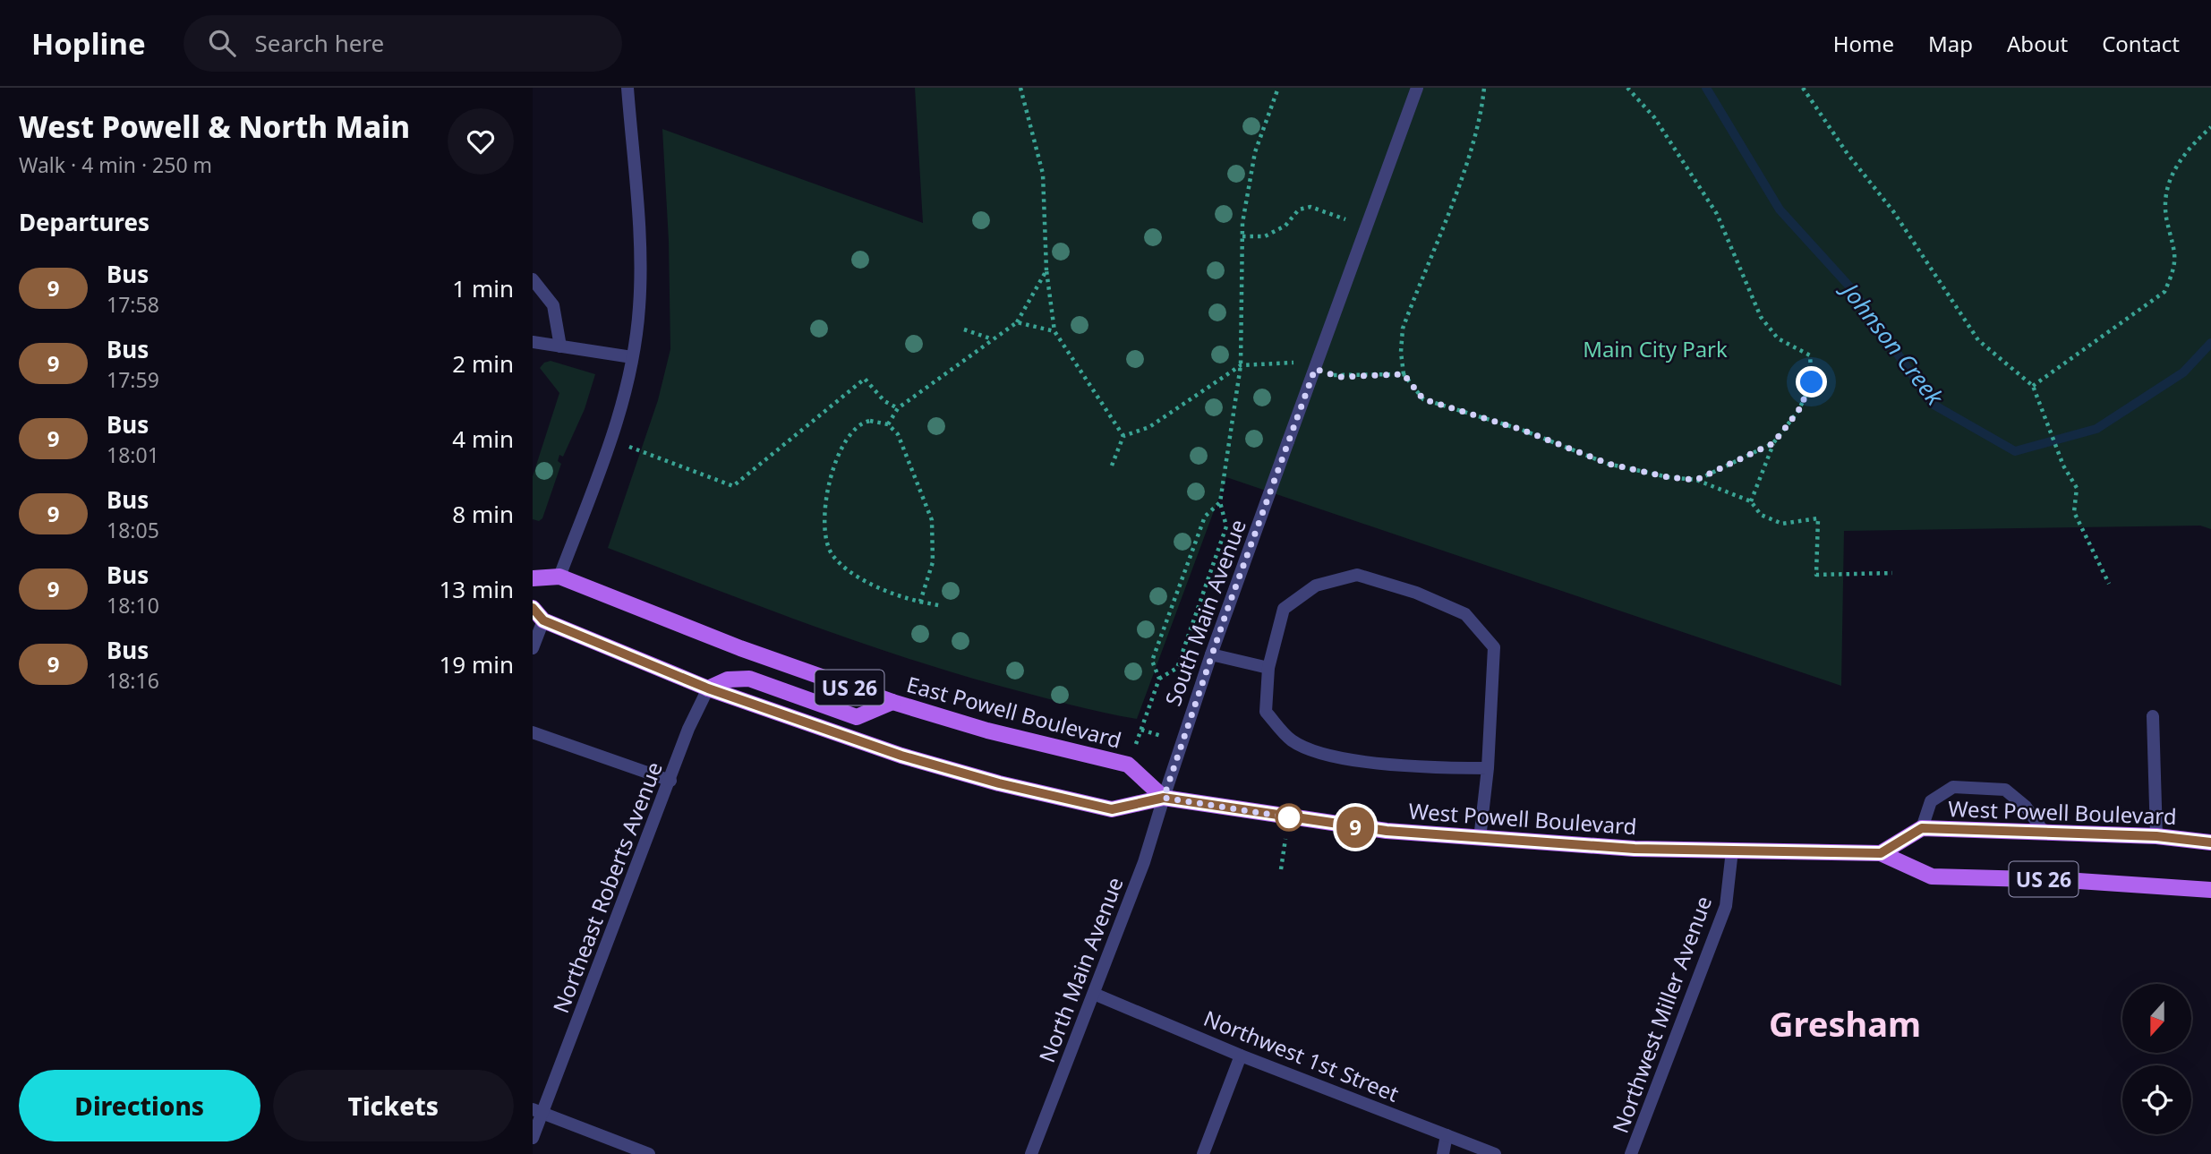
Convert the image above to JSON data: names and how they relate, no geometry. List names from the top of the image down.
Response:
{
  "streets": {
    "main road": ["US 26", "East Powell Boulevard", "West Powell Boulevard"],
    "street": [
      "South Main Avenue",
      "Northeast Roberts Avenue",
      "North Main Avenue",
      "Northwest Miller Avenue",
      "Northwest 1st Street"
    ]
  },
  "crossings": [
    ["South Main Avenue", "US 26"],
    ["South Main Avenue", "East Powell Boulevard"],
    ["South Main Avenue", "West Powell Boulevard"],
    ["South Main Avenue", "North Main Avenue"],
    ["US 26", "East Powell Boulevard"],
    ["US 26", "West Powell Boulevard"],
    ["US 26", "Northeast Roberts Avenue"],
    ["US 26", "North Main Avenue"],
    ["East Powell Boulevard", "West Powell Boulevard"],
    ["East Powell Boulevard", "North Main Avenue"],
    ["West Powell Boulevard", "North Main Avenue"],
    ["West Powell Boulevard", "Northwest Miller Avenue"],
    ["North Main Avenue", "Northwest 1st Street"]
  ],
  "districts": ["Gresham"],
  "water": ["Johnson Creek"],
  "parks": ["Main City Park"],
  "lines": ["bus line 9"],
  "north": "bottom",
  "page": {
    "header": "Hopline",
    "search": "Search here",
    "nav": [
      "Home",
      "Map",
      "About",
      "Contact"
    ],
    "heading": [
      ["West Powell & North Main", "Walk · 4 min · 250 m"],
      "Departures"
    ],
    "on_map": "9",
    "list": [
      {
        "mark": "9",
        "name": "Bus",
        "note": "17:58",
        "value": "1 min"
      },
      {
        "mark": "9",
        "name": "Bus",
        "note": "17:59",
        "value": "2 min"
      },
      {
        "mark": "9",
        "name": "Bus",
        "note": "18:01",
        "value": "4 min"
      },
      {
        "mark": "9",
        "name": "Bus",
        "note": "18:05",
        "value": "8 min"
      },
      {
        "mark": "9",
        "name": "Bus",
        "note": "18:10",
        "value": "13 min"
      },
      {
        "mark": "9",
        "name": "Bus",
        "note": "18:16",
        "value": "19 min"
      }
    ],
    "buttons": ["Directions", "Tickets"]
  }
}
